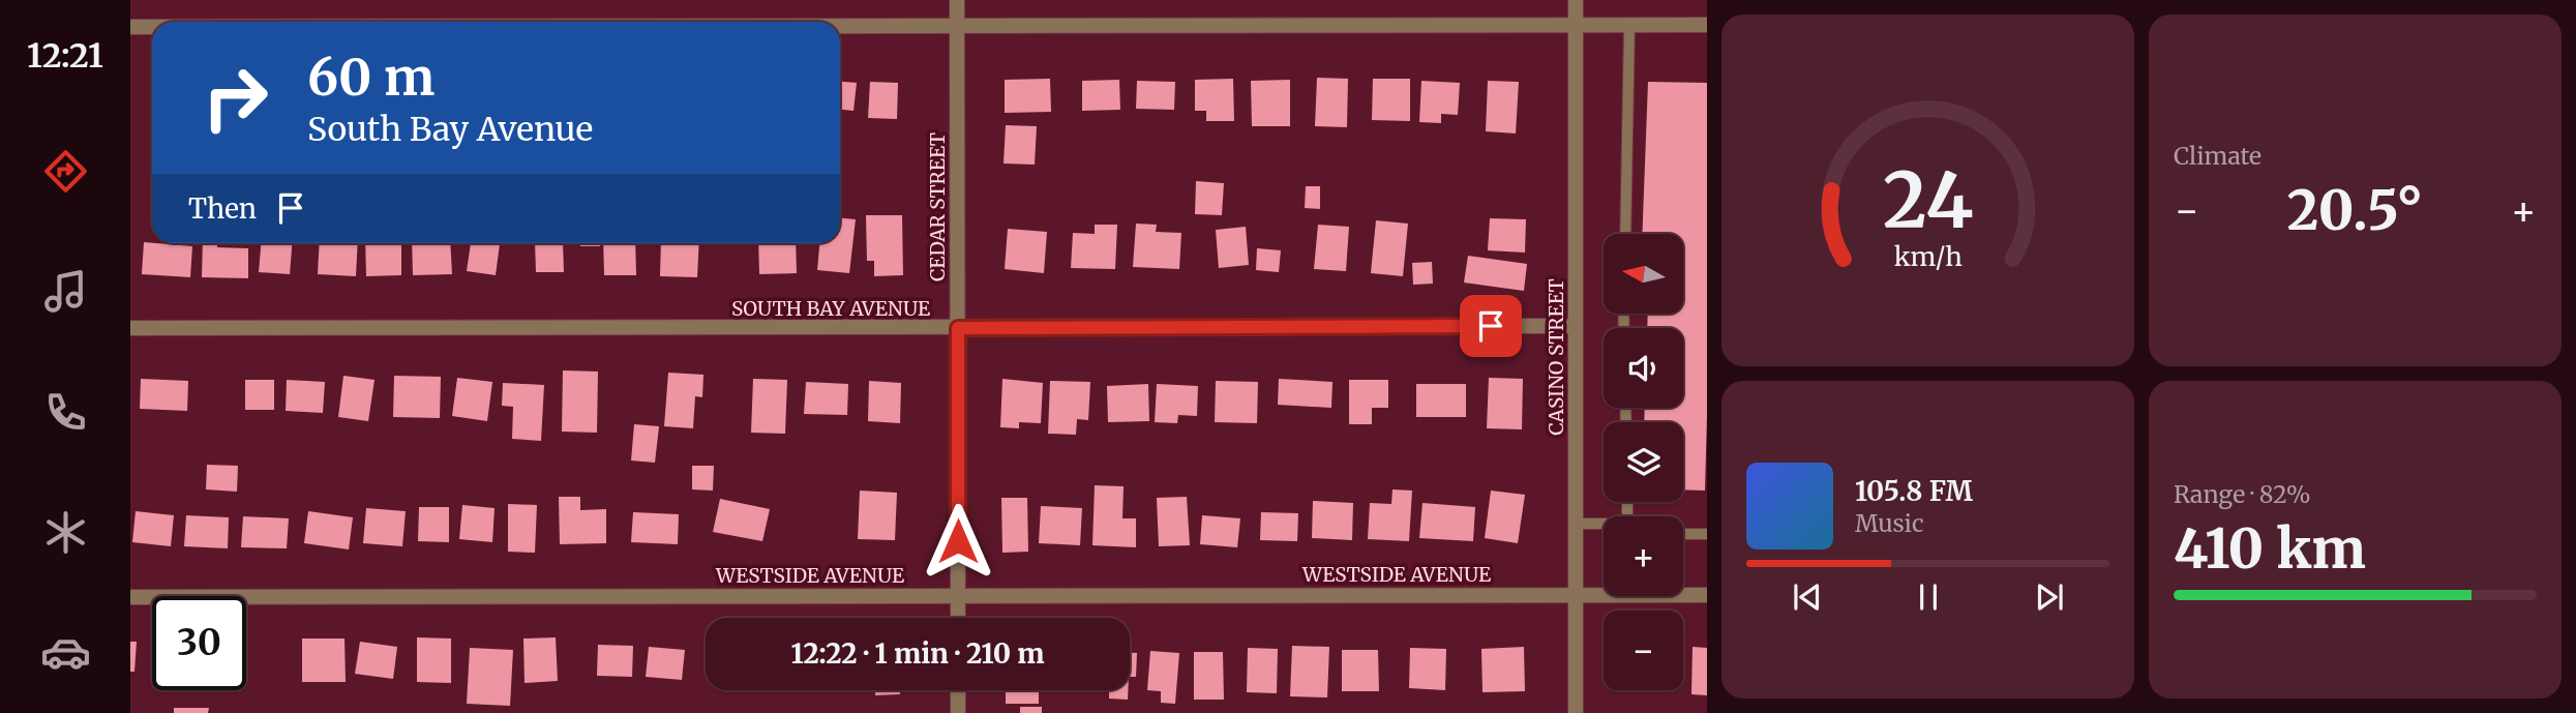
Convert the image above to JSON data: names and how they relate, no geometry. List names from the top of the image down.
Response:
{
  "streets": {
    "street": [
      "CEDAR STREET",
      "SOUTH BAY AVENUE",
      "CASINO STREET",
      "WESTSIDE AVENUE"
    ]
  },
  "crossings": [
    ["CEDAR STREET", "SOUTH BAY AVENUE"],
    ["CEDAR STREET", "WESTSIDE AVENUE"],
    ["SOUTH BAY AVENUE", "CASINO STREET"],
    ["CASINO STREET", "WESTSIDE AVENUE"]
  ],
  "north": "left",
  "page": {
    "tabs": "12:21",
    "tile": [
      "Climate",
      ["Range · 82%", "410 km"]
    ],
    "turn": ["60 m", "South Bay Avenue"],
    "then": "Then",
    "heat": ["−", "20.5°", "+"],
    "map_buttons": ["+", "−"],
    "song": ["105.8 FM", "Music"],
    "limit": "30",
    "trip": "12:22 · 1 min · 210 m",
    "gauge": ["24", "km/h"]
  }
}
